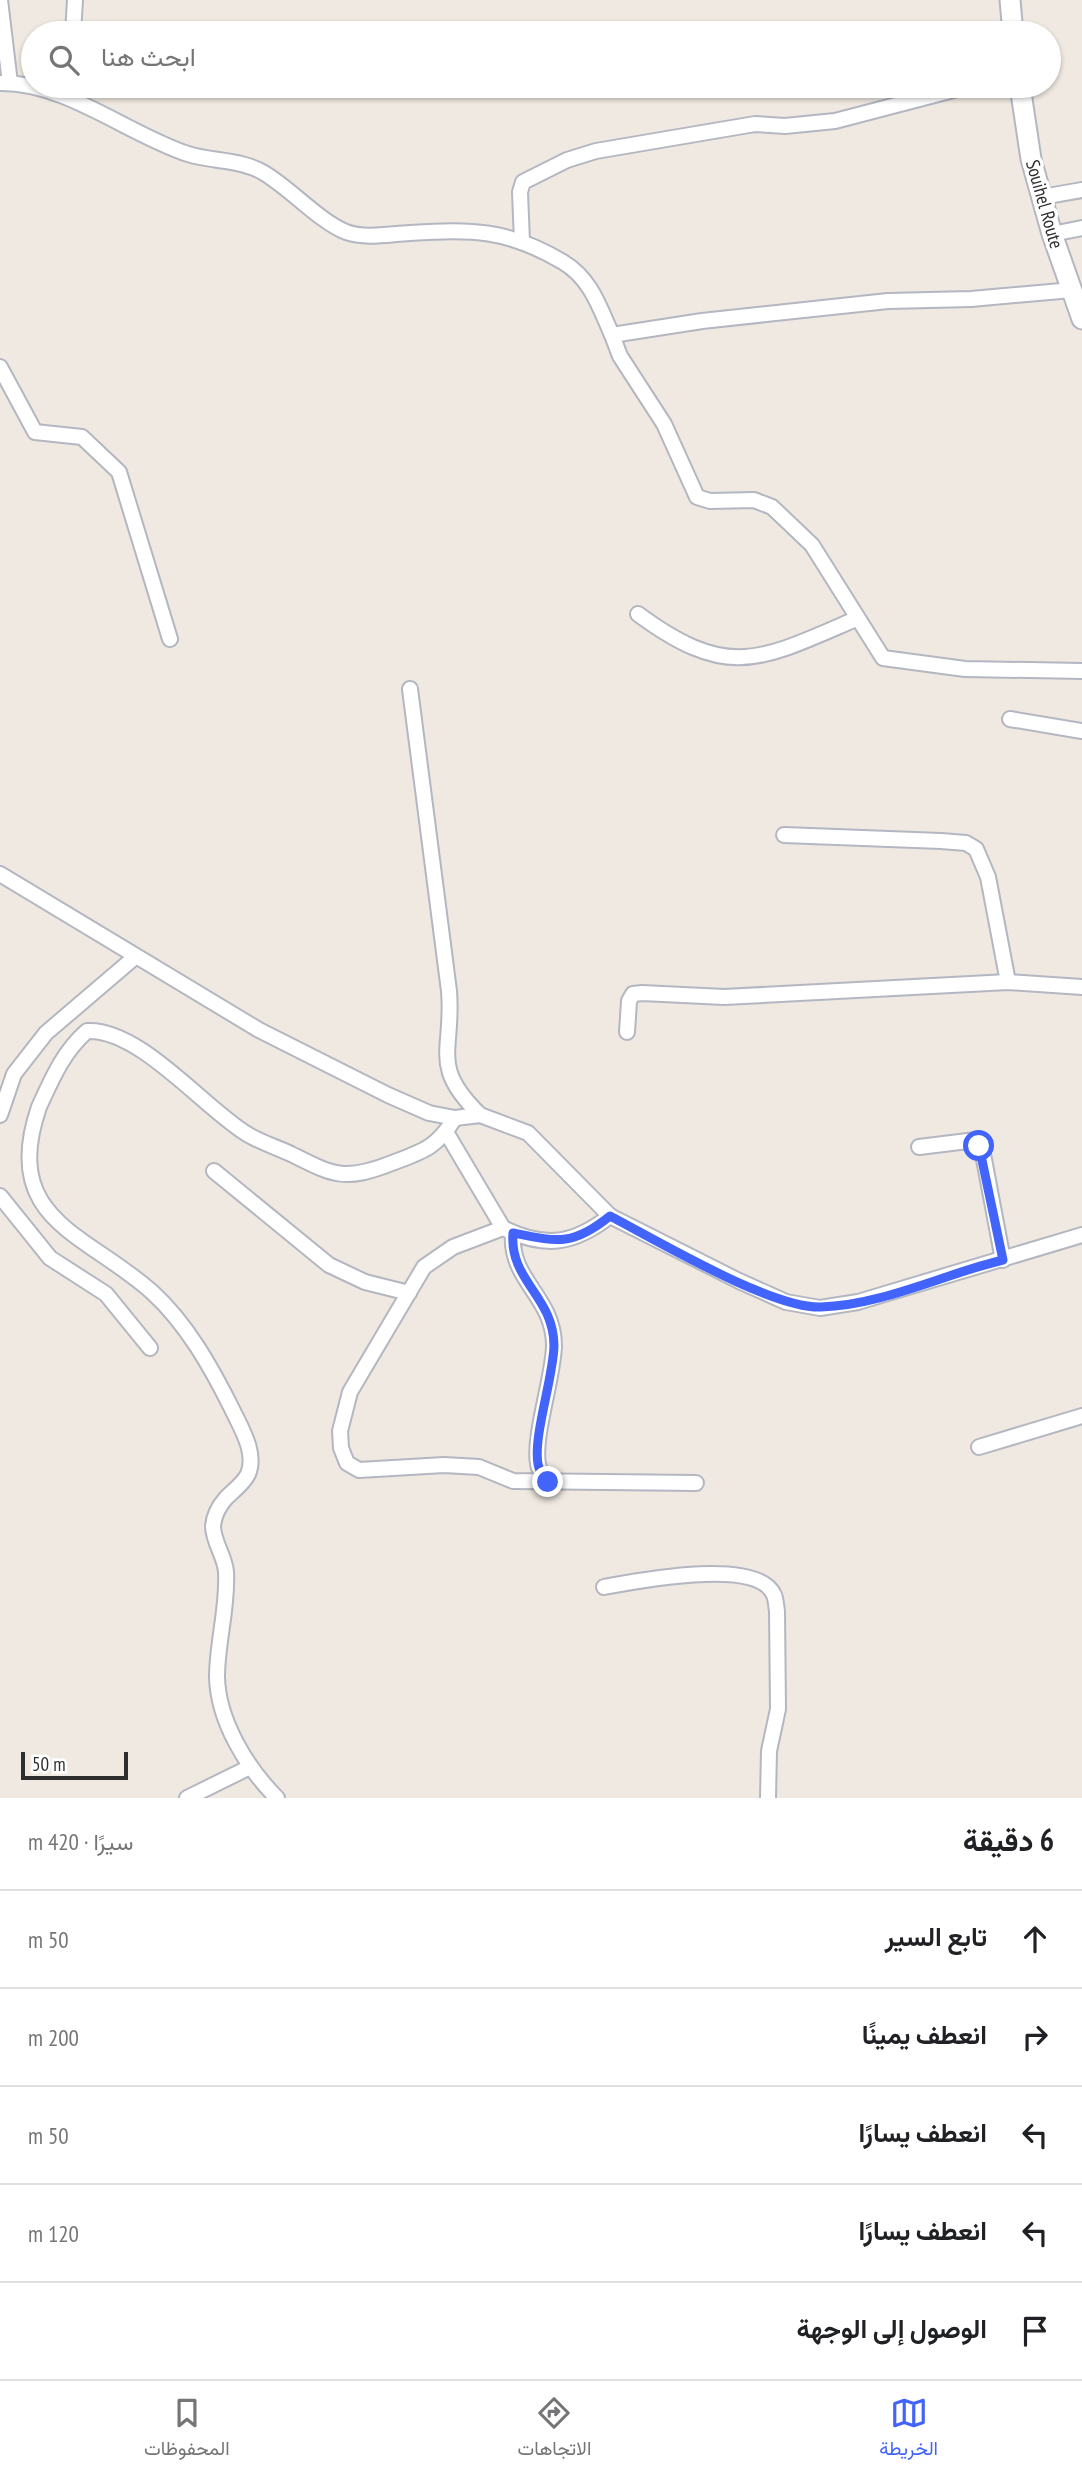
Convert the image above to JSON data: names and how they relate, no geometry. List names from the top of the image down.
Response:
{
  "streets": {
    "main road": ["Souihel Route"]
  },
  "scale_bar": "50 m",
  "page": {
    "search": "ابحث هنا",
    "scale": "50 m",
    "heading": ["6 دقيقة", "سيرًا · 420 m"],
    "list": [
      ["تابع السير", "50 m"],
      ["انعطف يمينًا", "200 m"],
      ["انعطف يسارًا", "50 m"],
      ["انعطف يسارًا", "120 m"],
      "الوصول إلى الوجهة"
    ],
    "nav": ["الخريطة", "الاتجاهات", "المحفوظات"]
  }
}
